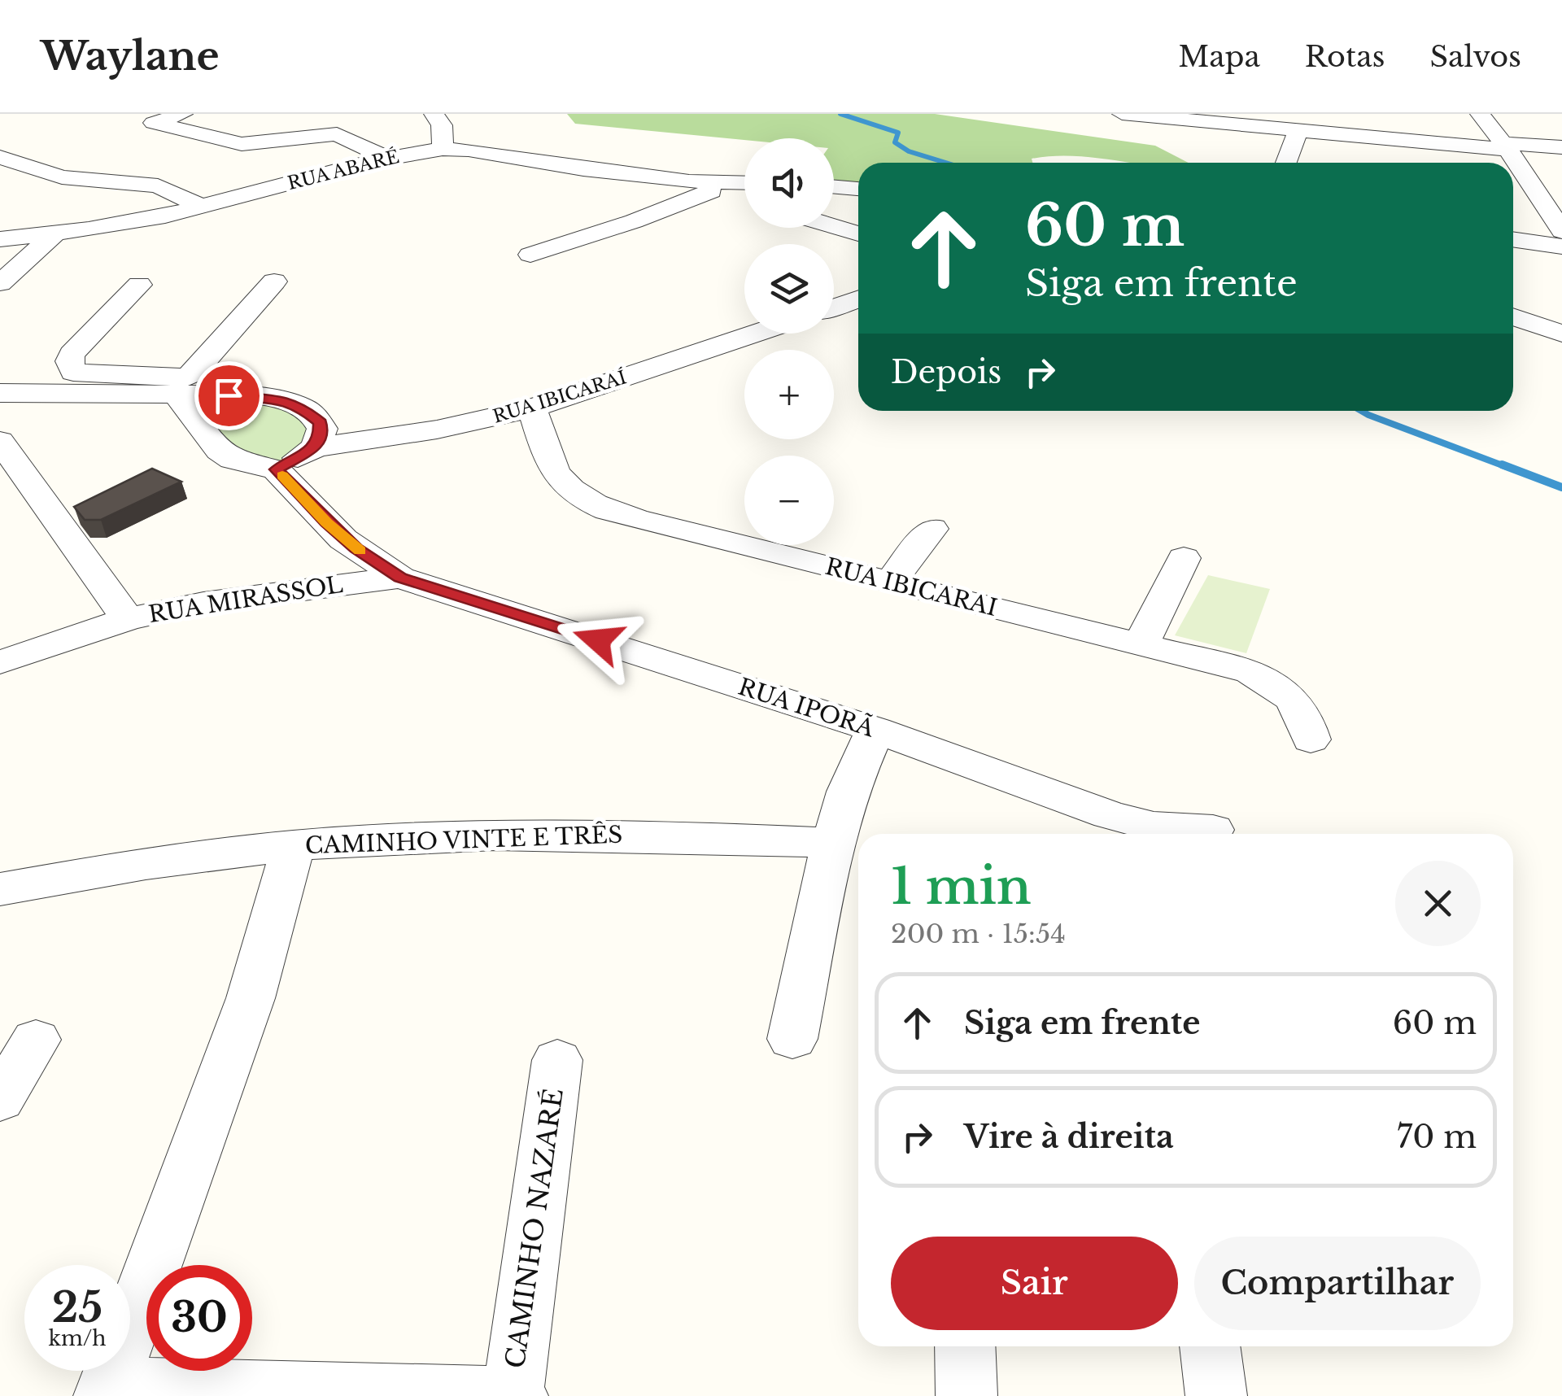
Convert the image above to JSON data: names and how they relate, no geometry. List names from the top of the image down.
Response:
{
  "streets": {
    "street": [
      "RUA ABARÉ",
      "RUA IBICARAÍ",
      "RUA IBICARAI",
      "RUA MIRASSOL",
      "RUA IPORÃ",
      "CAMINHO VINTE E TRÊS",
      "CAMINHO NAZARÉ"
    ]
  },
  "crossings": [
    ["RUA IBICARAÍ", "RUA IBICARAI"],
    ["RUA MIRASSOL", "RUA IPORÃ"]
  ],
  "page": {
    "header": "Waylane",
    "nav": ["Mapa", "Rotas", "Salvos"],
    "map_buttons": ["+", "−"],
    "turn": ["60 m", "Siga em frente"],
    "then": "Depois",
    "heading": ["1 min", "200 m · 15:54"],
    "list": [
      {
        "name": "Siga em frente",
        "value": "60 m"
      },
      {
        "name": "Vire à direita",
        "value": "70 m"
      }
    ],
    "buttons": ["Sair", "Compartilhar"],
    "speed": "25 km/h",
    "limit": "30"
  }
}
